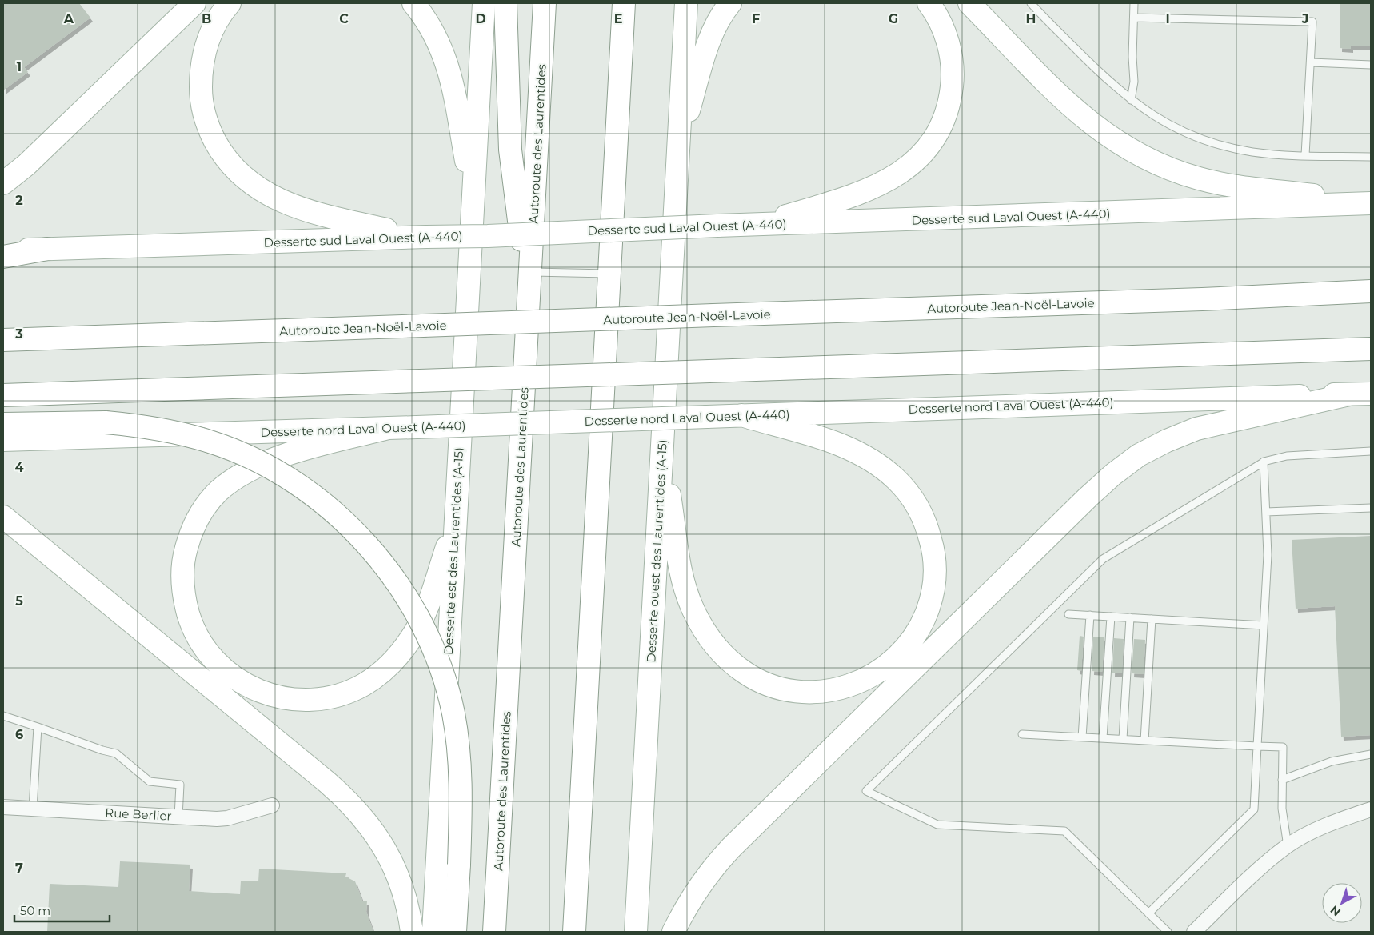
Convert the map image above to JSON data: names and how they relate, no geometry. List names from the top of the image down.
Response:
{
  "streets": {
    "main road": [
      "Autoroute des Laurentides",
      "Desserte sud Laval Ouest (A-440)",
      "Autoroute Jean-Noël-Lavoie",
      "Desserte nord Laval Ouest (A-440)",
      "Desserte est des Laurentides (A-15)",
      "Desserte ouest des Laurentides (A-15)"
    ],
    "street": ["Rue Berlier"]
  },
  "scale_bar": "50 m",
  "north": "bottom left",
  "grid": {
    "columns": [
      "A",
      "B",
      "C",
      "D",
      "E",
      "F",
      "G",
      "H",
      "I",
      "J"
    ],
    "rows": [
      "1",
      "2",
      "3",
      "4",
      "5",
      "6",
      "7"
    ]
  }
}
